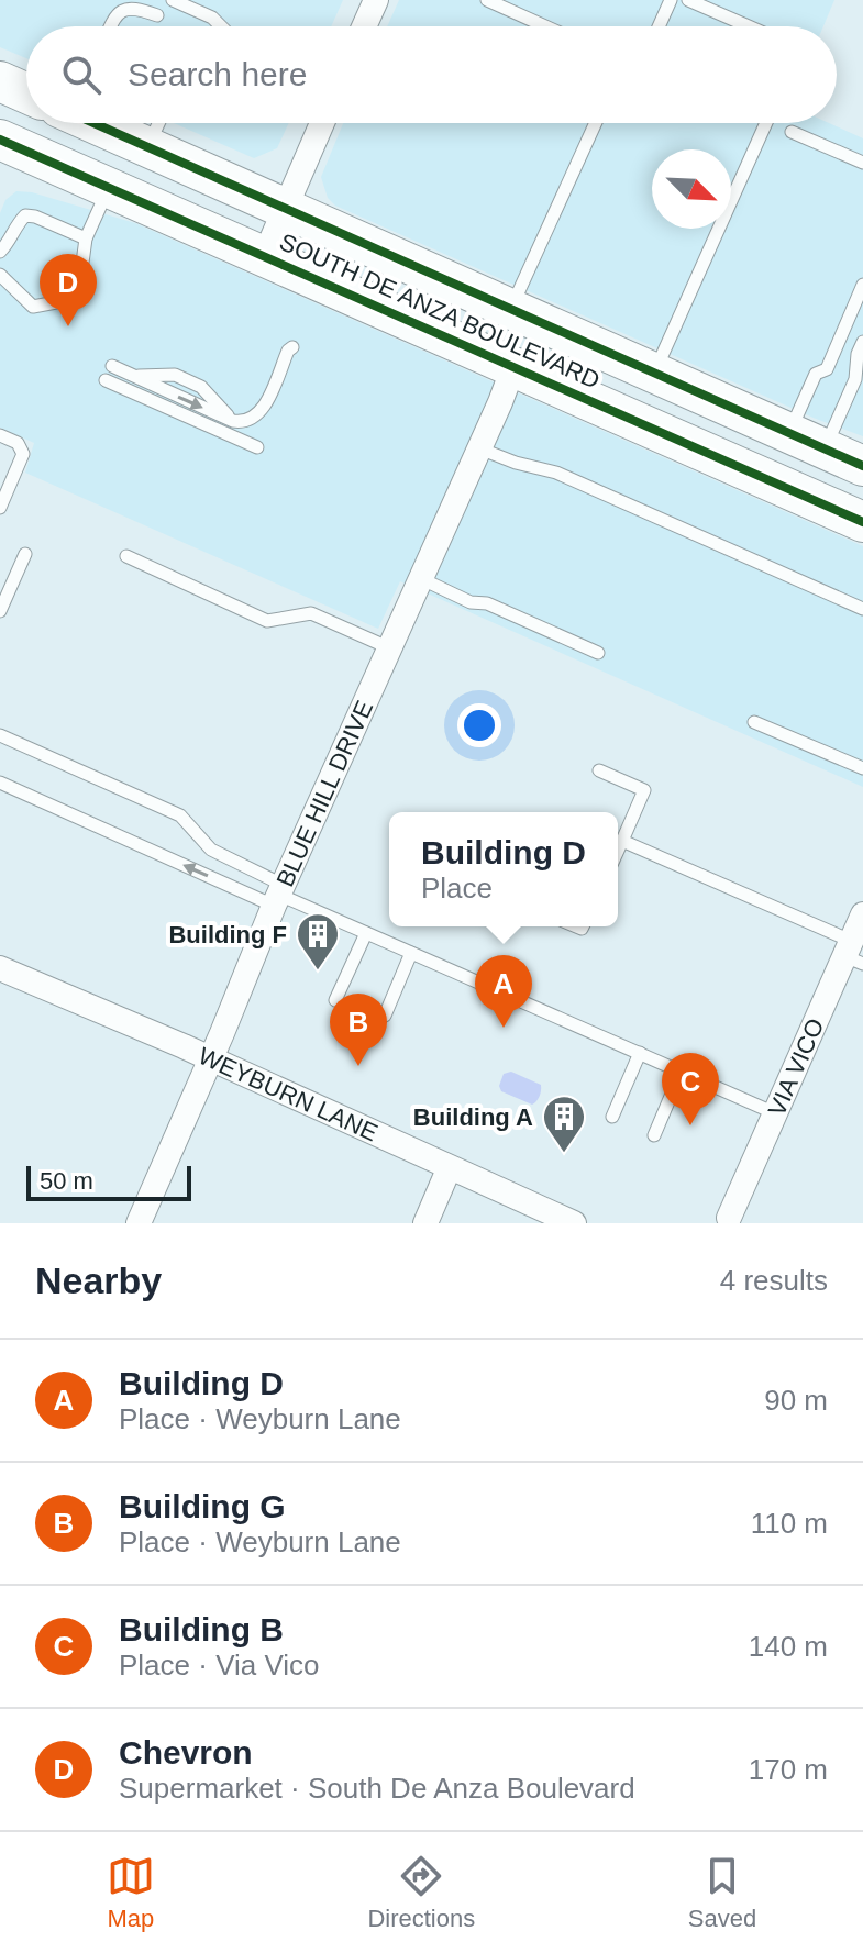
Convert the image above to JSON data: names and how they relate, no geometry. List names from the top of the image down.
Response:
{
  "streets": {
    "main road": ["SOUTH DE ANZA BOULEVARD"],
    "street": ["BLUE HILL DRIVE", "VIA VICO", "WEYBURN LANE"]
  },
  "crossings": [
    ["SOUTH DE ANZA BOULEVARD", "BLUE HILL DRIVE"],
    ["BLUE HILL DRIVE", "WEYBURN LANE"]
  ],
  "places": {
    "building": ["Building F", "Building A"]
  },
  "scale_bar": "50 m",
  "north": "bottom right",
  "page": {
    "search": "Search here",
    "pins": [
      "D",
      "A",
      "B",
      "C"
    ],
    "popup": ["Building D", "Place"],
    "scale": "50 m",
    "heading": ["Nearby", "4 results"],
    "list": [
      {
        "mark": "A",
        "name": "Building D",
        "note": "Place · Weyburn Lane",
        "value": "90 m"
      },
      {
        "mark": "B",
        "name": "Building G",
        "note": "Place · Weyburn Lane",
        "value": "110 m"
      },
      {
        "mark": "C",
        "name": "Building B",
        "note": "Place · Via Vico",
        "value": "140 m"
      },
      {
        "mark": "D",
        "name": "Chevron",
        "note": "Supermarket · South De Anza Boulevard",
        "value": "170 m"
      }
    ],
    "nav": ["Map", "Directions", "Saved"]
  }
}
